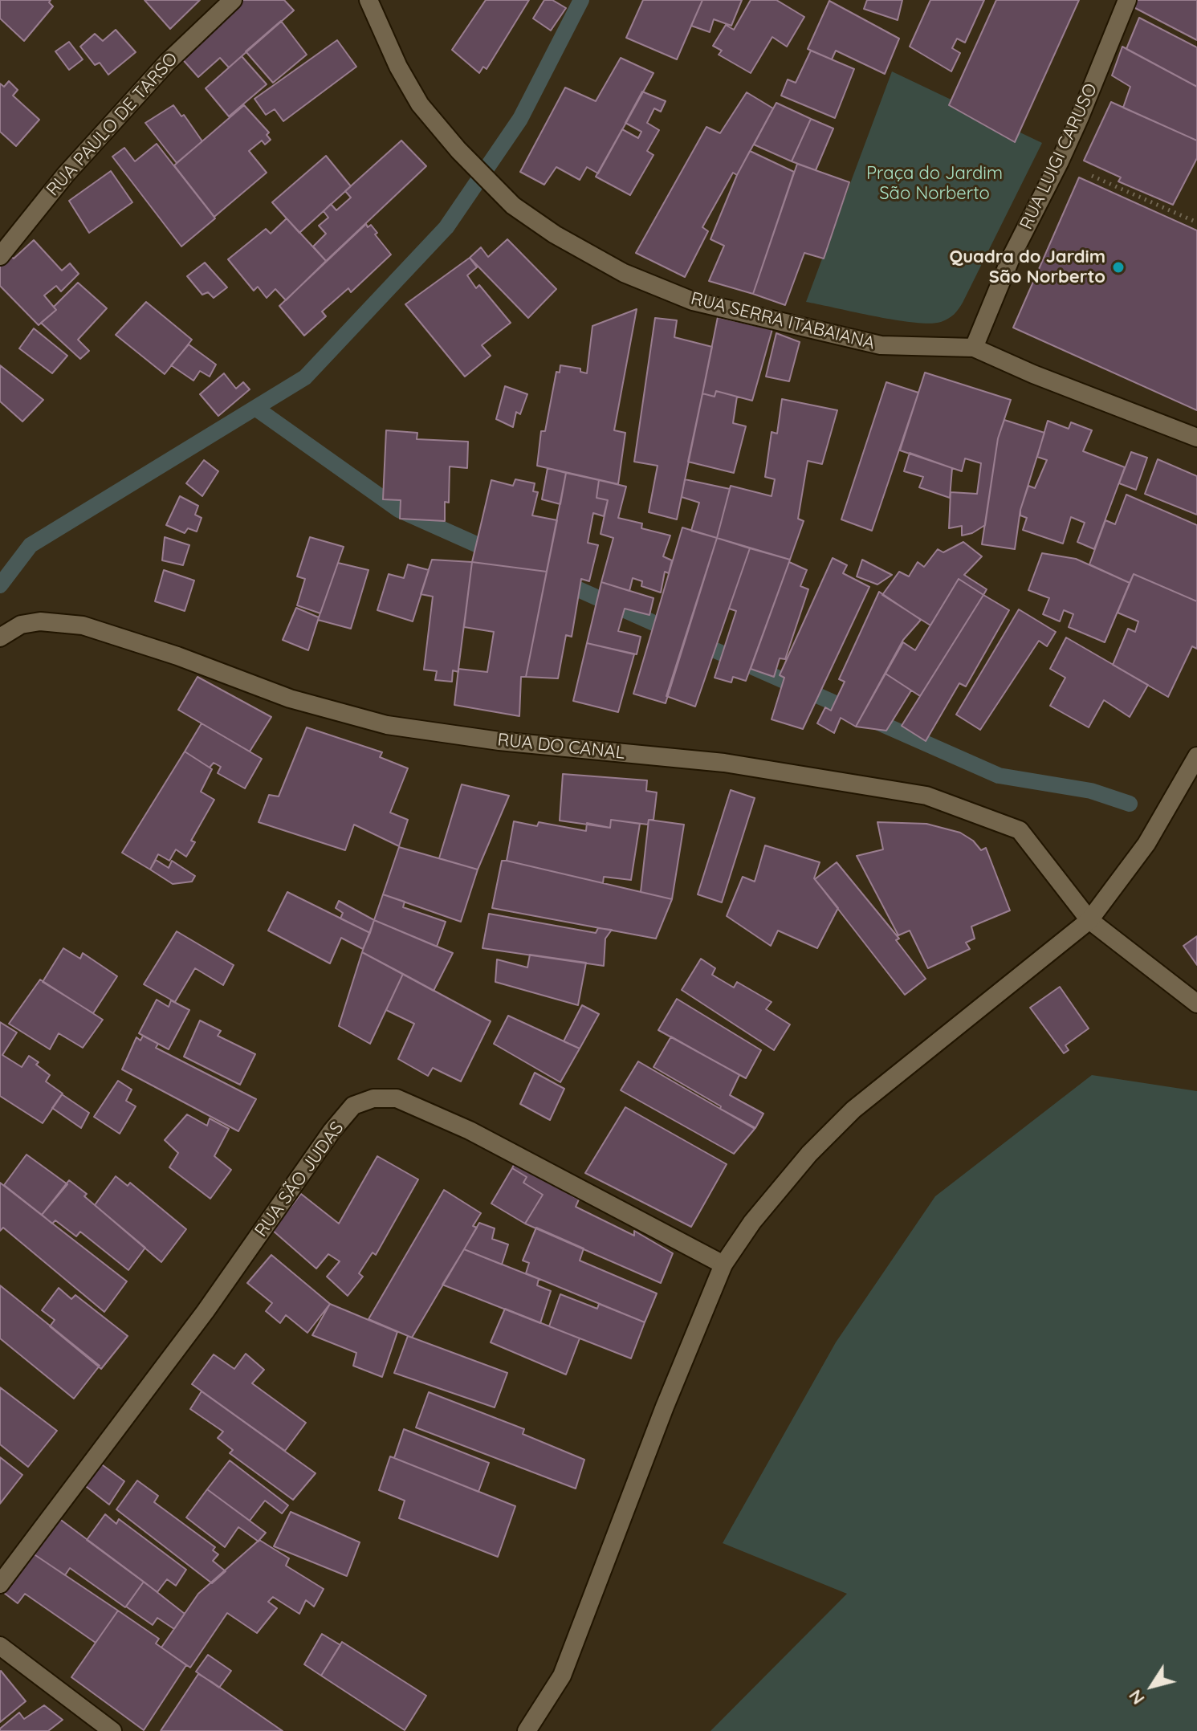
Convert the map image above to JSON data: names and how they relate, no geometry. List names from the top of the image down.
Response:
{
  "streets": {
    "street": [
      "RUA PAULO DE TARSO",
      "RUA LUIGI CARUSO",
      "RUA SERRA ITABAIANA",
      "RUA DO CANAL",
      "RUA SÃO JUDAS"
    ]
  },
  "crossings": [
    ["RUA LUIGI CARUSO", "RUA SERRA ITABAIANA"]
  ],
  "parks": ["Praça do Jardim São Norberto"],
  "places": ["Quadra do Jardim São Norberto"],
  "north": "bottom left"
}
